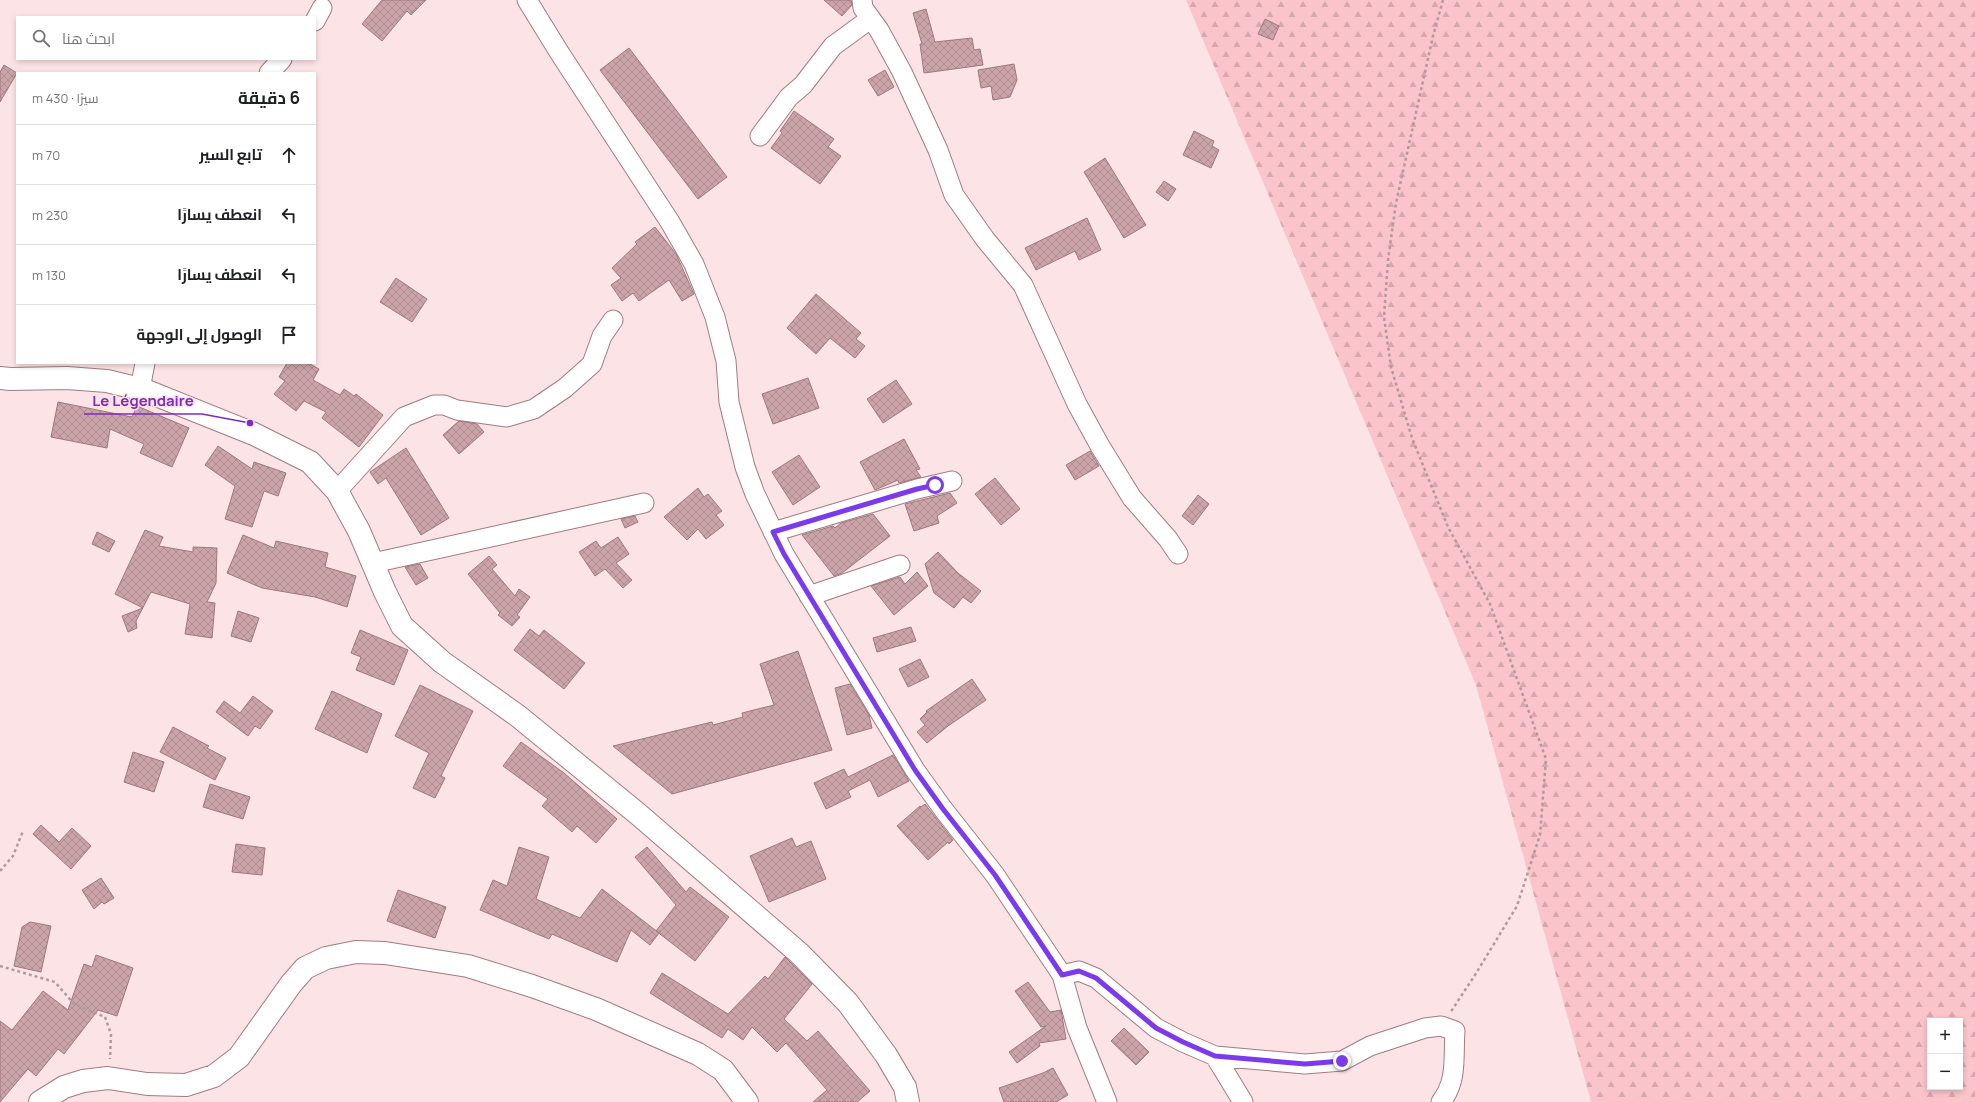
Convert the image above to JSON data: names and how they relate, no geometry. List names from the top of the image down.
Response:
{
  "places": ["Le Légendaire"],
  "page": {
    "search": "ابحث هنا",
    "heading": ["6 دقيقة", "سيرًا · 430 m"],
    "list": [
      ["تابع السير", "70 m"],
      ["انعطف يسارًا", "230 m"],
      ["انعطف يسارًا", "130 m"],
      "الوصول إلى الوجهة"
    ],
    "map_buttons": ["+", "−"]
  }
}
